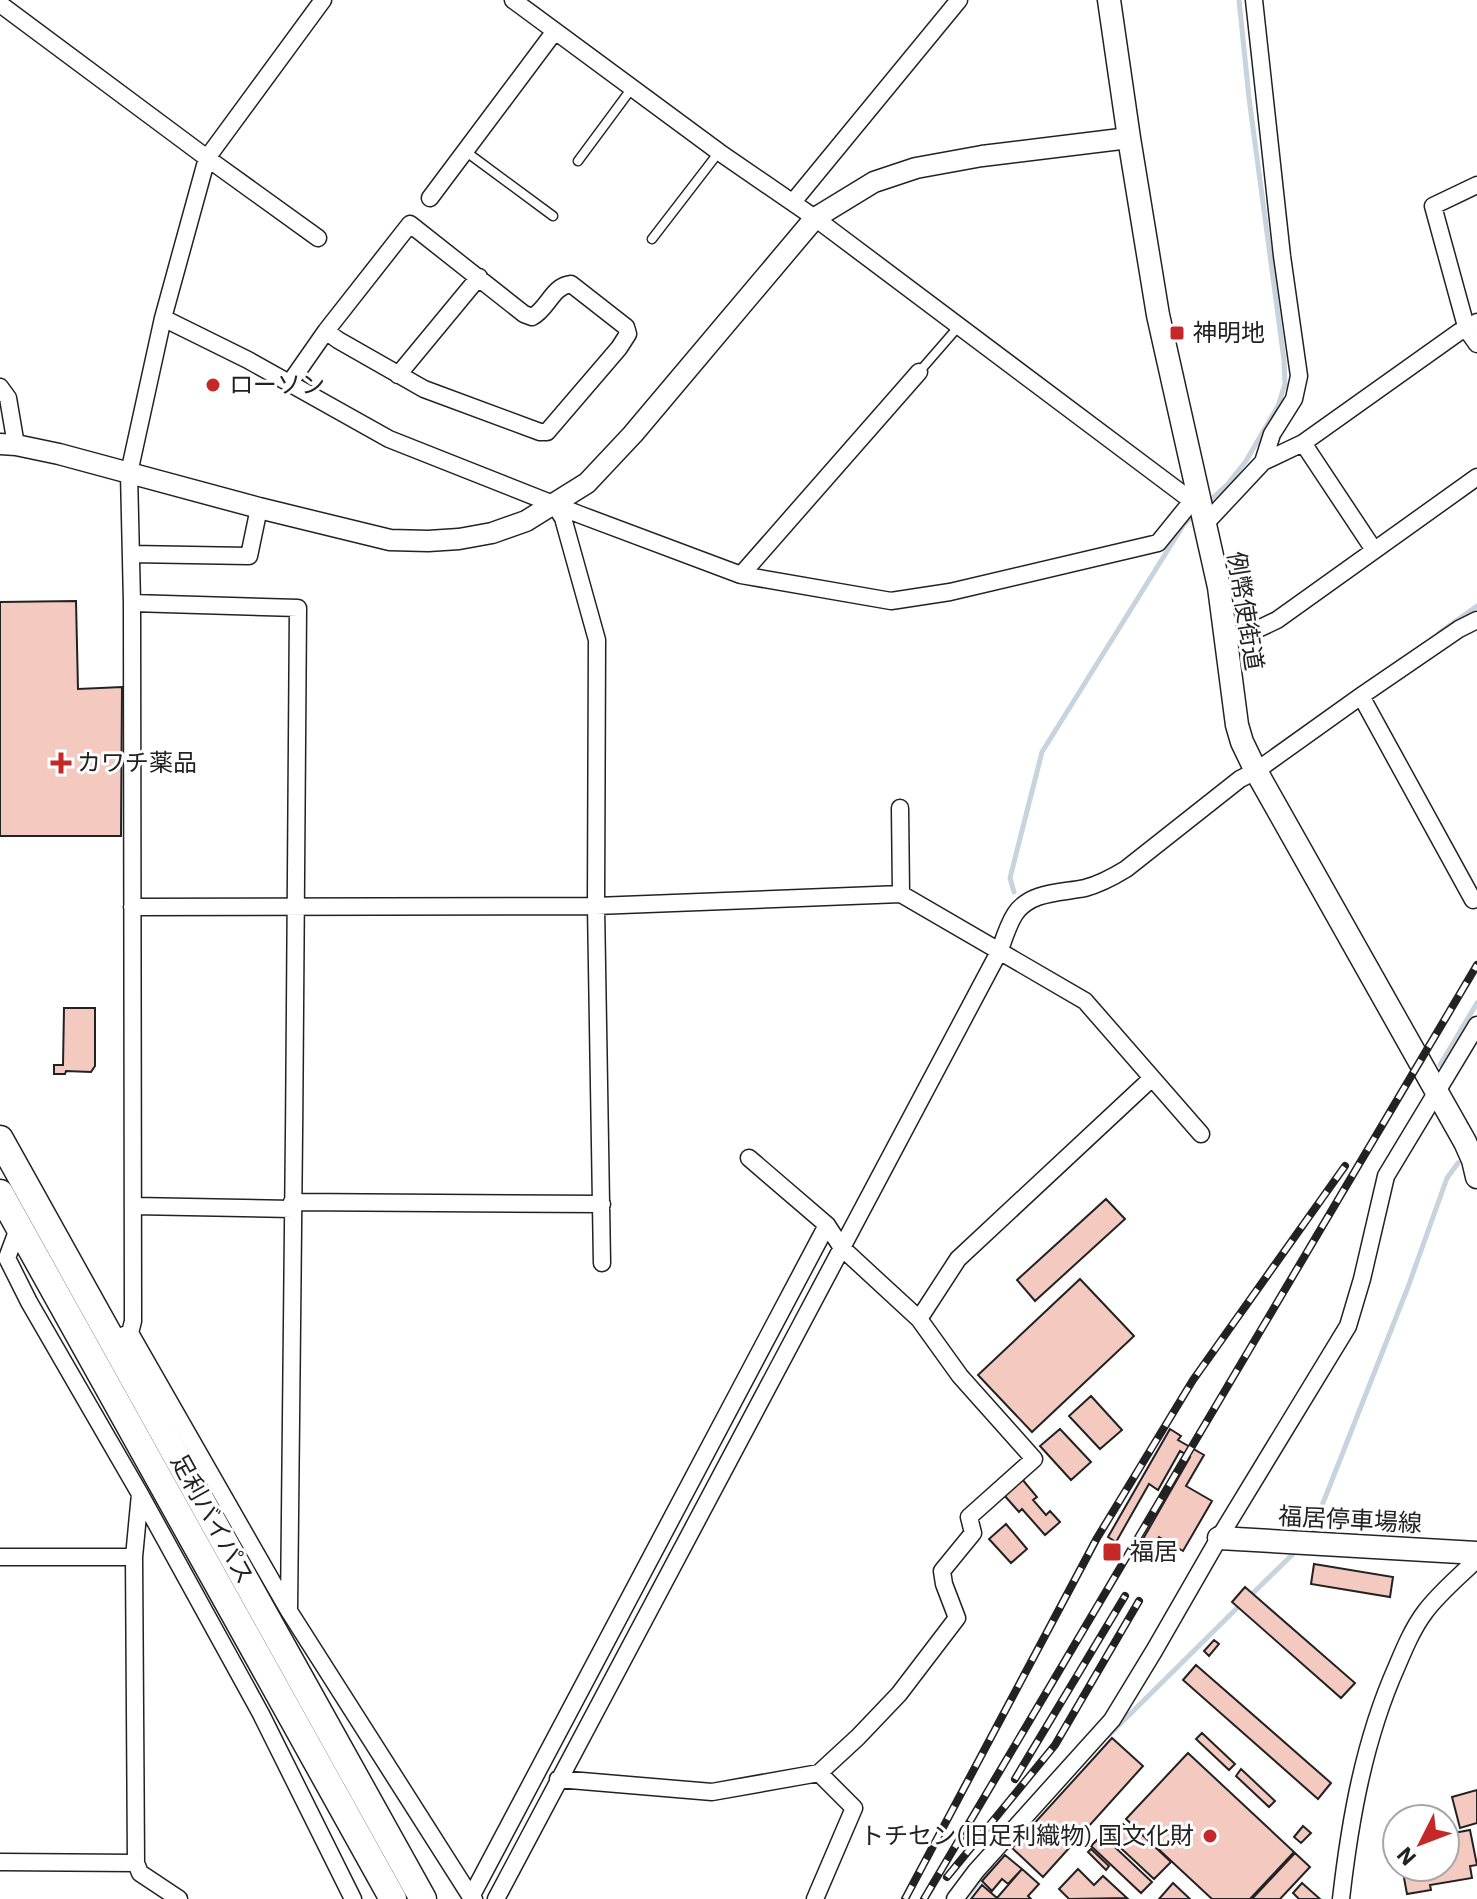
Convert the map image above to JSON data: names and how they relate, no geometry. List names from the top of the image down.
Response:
{
  "streets": {
    "highway": ["足利バイパス"],
    "main road": ["例幣使街道", "福居停車場線"]
  },
  "places": {
    "transit": ["神明地", "福居"],
    "other": ["ローソン", "トチセン(旧足利織物) 国文化財"],
    "health": ["カワチ薬品"]
  },
  "north": "bottom left"
}
